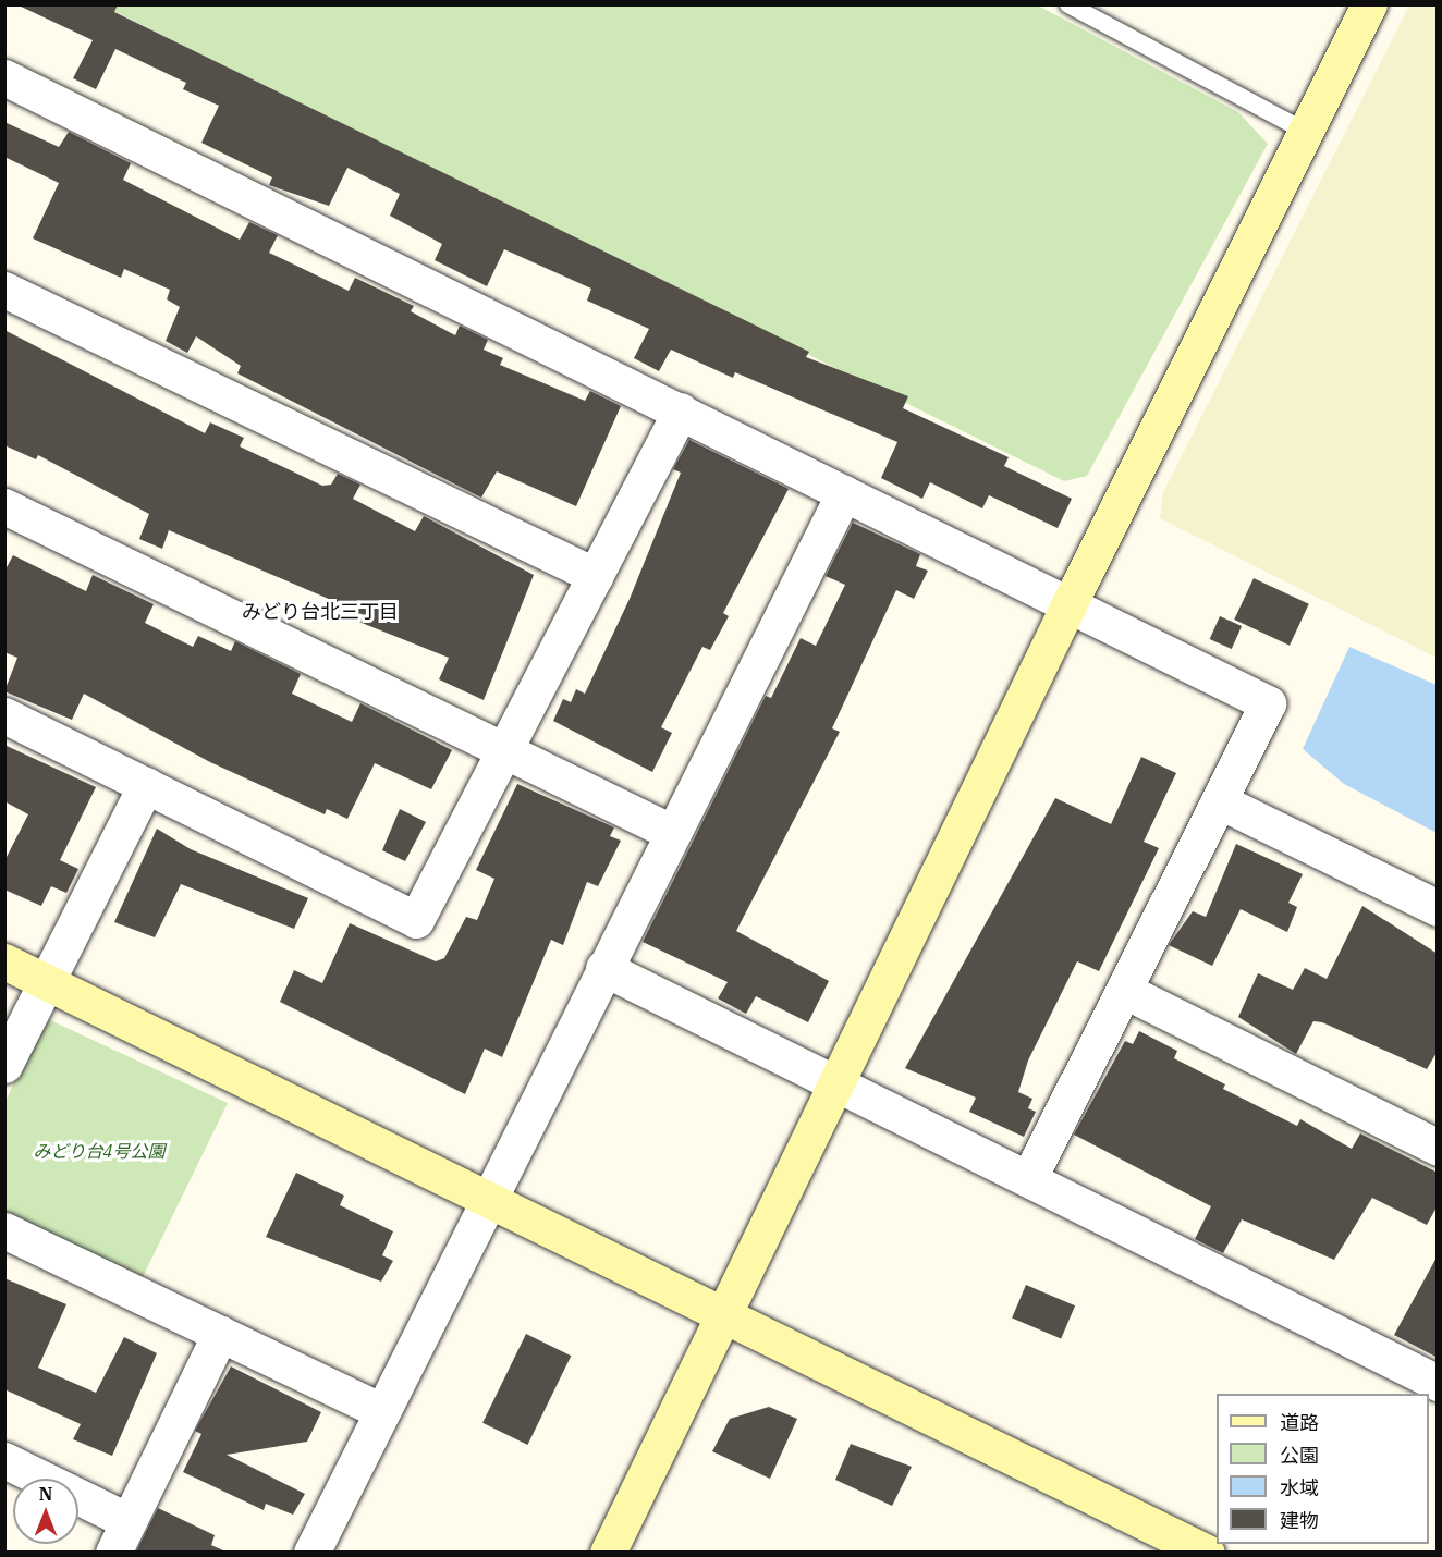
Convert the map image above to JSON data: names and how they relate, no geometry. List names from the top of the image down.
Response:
{
  "districts": ["みどり台北三丁目"],
  "parks": ["みどり台4号公園"],
  "legend": [
    "道路",
    "公園",
    "水域",
    "建物"
  ],
  "north": "top"
}
